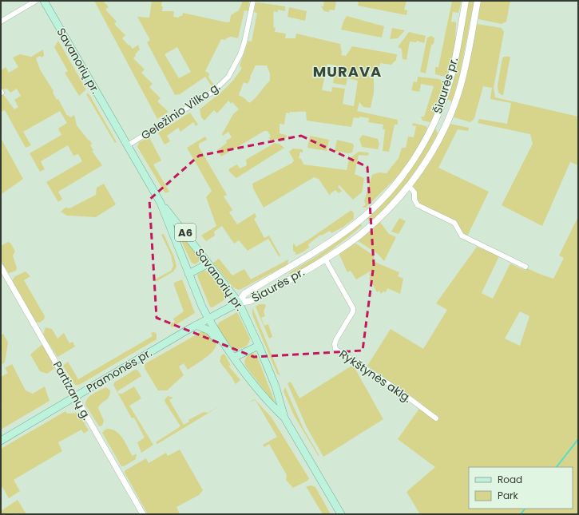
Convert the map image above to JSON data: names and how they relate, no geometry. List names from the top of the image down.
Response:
{
  "streets": {
    "main road": [
      "Savanorių pr.",
      "Šiaurės pr.",
      "A6",
      "Pramonės pr."
    ],
    "street": ["Geležinio Vilko g.", "Rykštynės aklg.", "Partizanų g."]
  },
  "crossings": [
    ["Savanorių pr.", "Šiaurės pr."],
    ["Savanorių pr.", "Geležinio Vilko g."],
    ["Savanorių pr.", "Pramonės pr."],
    ["Šiaurės pr.", "Pramonės pr."],
    ["Šiaurės pr.", "Rykštynės aklg."],
    ["Pramonės pr.", "Partizanų g."]
  ],
  "districts": ["MURAVA"],
  "legend": ["Road", "Park"]
}
